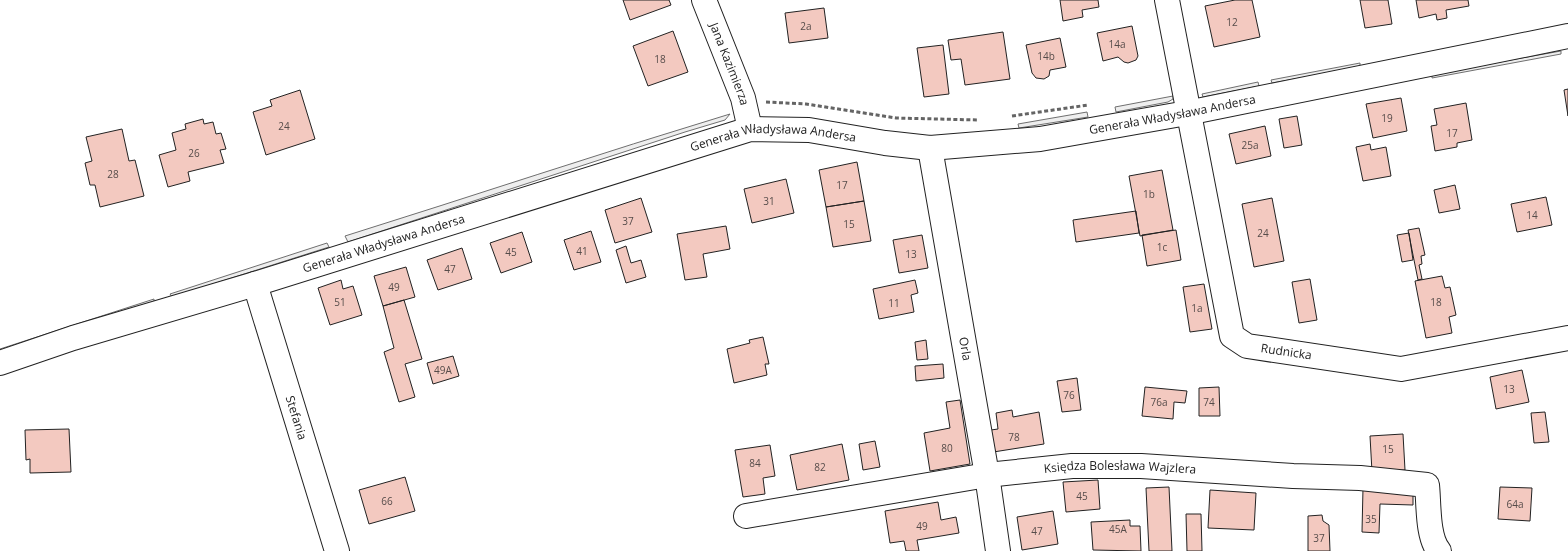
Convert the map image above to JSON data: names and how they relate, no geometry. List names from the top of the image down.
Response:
{
  "streets": {
    "street": [
      "Jana Kazimierza",
      "Generała Władysława Andersa",
      "Orla",
      "Rudnicka",
      "Stefania",
      "Księdza Bolesława Wajzlera"
    ]
  },
  "crossings": [
    ["Jana Kazimierza", "Generała Władysława Andersa"],
    ["Generała Władysława Andersa", "Orla"],
    ["Generała Władysława Andersa", "Rudnicka"],
    ["Generała Władysława Andersa", "Stefania"],
    ["Orla", "Księdza Bolesława Wajzlera"]
  ],
  "house_numbers": [
    "12",
    "2a",
    "14a",
    "14b",
    "18",
    "19",
    "24",
    "17",
    "25a",
    "26",
    "28",
    "17",
    "1b",
    "31",
    "14",
    "37",
    "15",
    "24",
    "1c",
    "41",
    "45",
    "13",
    "47",
    "49",
    "51",
    "18",
    "11",
    "1a",
    "49A",
    "13",
    "76",
    "76a",
    "74",
    "78",
    "80",
    "15",
    "84",
    "82",
    "45",
    "66",
    "64a",
    "35",
    "49",
    "45A",
    "47",
    "37"
  ]
}
